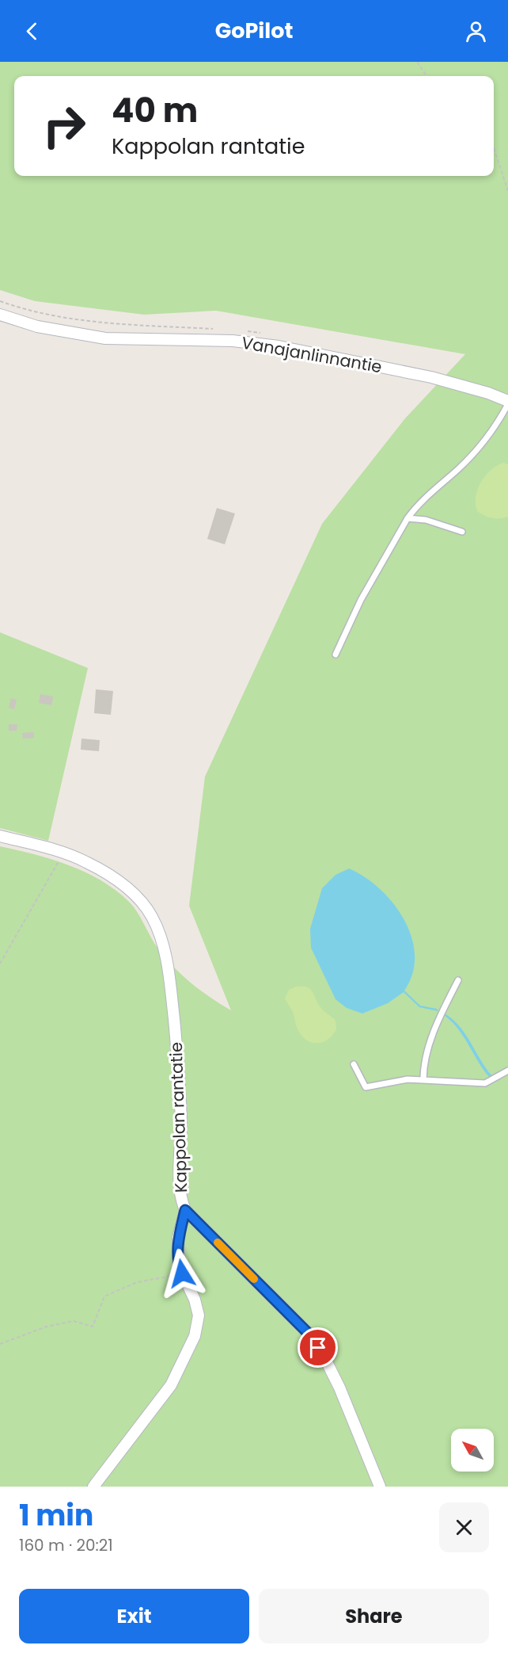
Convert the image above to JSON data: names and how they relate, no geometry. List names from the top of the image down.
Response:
{
  "streets": {
    "street": ["Vanajanlinnantie", "Kappolan rantatie"]
  },
  "north": "top left",
  "page": {
    "header": "GoPilot",
    "turn": ["40 m", "Kappolan rantatie"],
    "heading": ["1 min", "160 m · 20:21"],
    "buttons": ["Exit", "Share"]
  }
}
